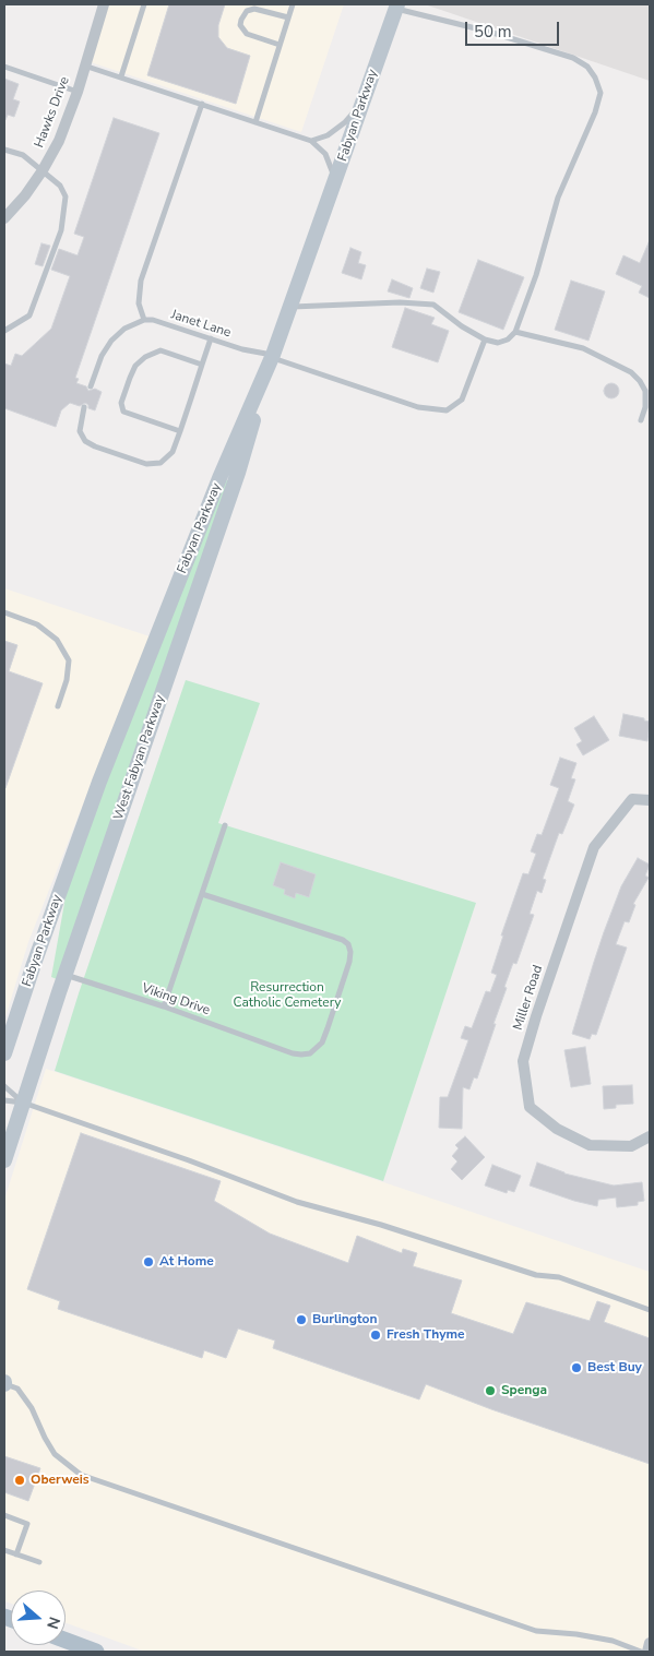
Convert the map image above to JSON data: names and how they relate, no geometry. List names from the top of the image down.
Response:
{
  "streets": {
    "main road": ["Fabyan Parkway", "West Fabyan Parkway"],
    "street": ["Hawks Drive", "Miller Road"],
    "lane": ["Janet Lane", "Viking Drive"]
  },
  "crossings": [
    ["Fabyan Parkway", "Janet Lane"],
    ["Fabyan Parkway", "West Fabyan Parkway"],
    ["Janet Lane", "West Fabyan Parkway"],
    ["West Fabyan Parkway", "Viking Drive"]
  ],
  "parks": ["Resurrection Catholic Cemetery"],
  "places": [
    "At Home",
    "Burlington",
    "Fresh Thyme",
    "Best Buy",
    "Spenga",
    "Oberweis"
  ],
  "scale_bar": "50 m",
  "north": "right"
}
